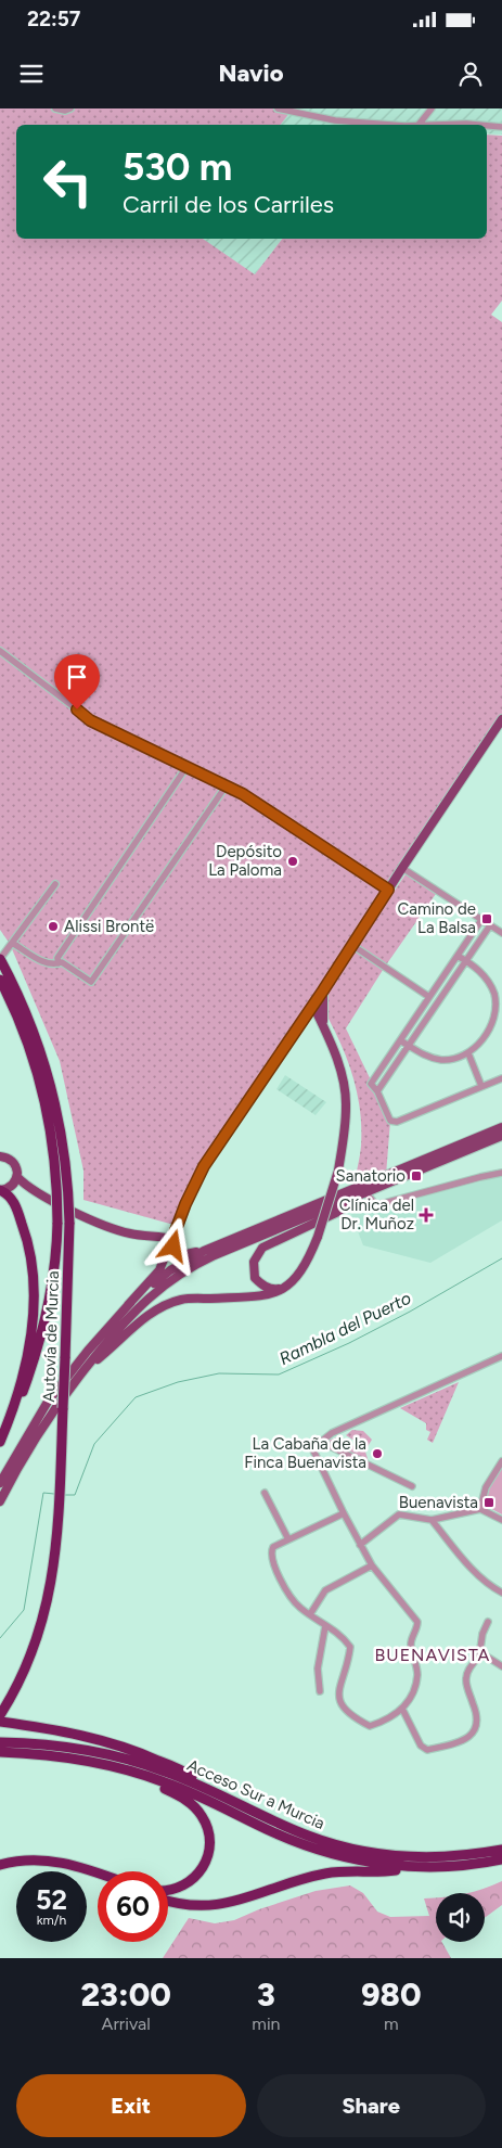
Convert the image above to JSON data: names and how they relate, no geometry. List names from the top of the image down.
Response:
{
  "streets": {
    "highway": ["Autovía de Murcia", "Acceso Sur a Murcia"]
  },
  "districts": ["BUENAVISTA"],
  "water": ["Rambla del Puerto"],
  "places": {
    "other": ["Depósito La Paloma", "Alissi Brontë", "La Cabaña de la Finca Buenavista"],
    "transit": ["Camino de La Balsa", "Sanatorio", "Buenavista"],
    "health": ["Clínica del Dr. Muñoz"]
  },
  "page": {
    "status": "22:57",
    "header": "Navio",
    "turn": ["530 m", "Carril de los Carriles"],
    "speed": "52 km/h",
    "limit": "60",
    "eta": [
      "23:00",
      "Arrival",
      "3",
      "min",
      "980",
      "m"
    ],
    "buttons": ["Exit", "Share"]
  }
}
